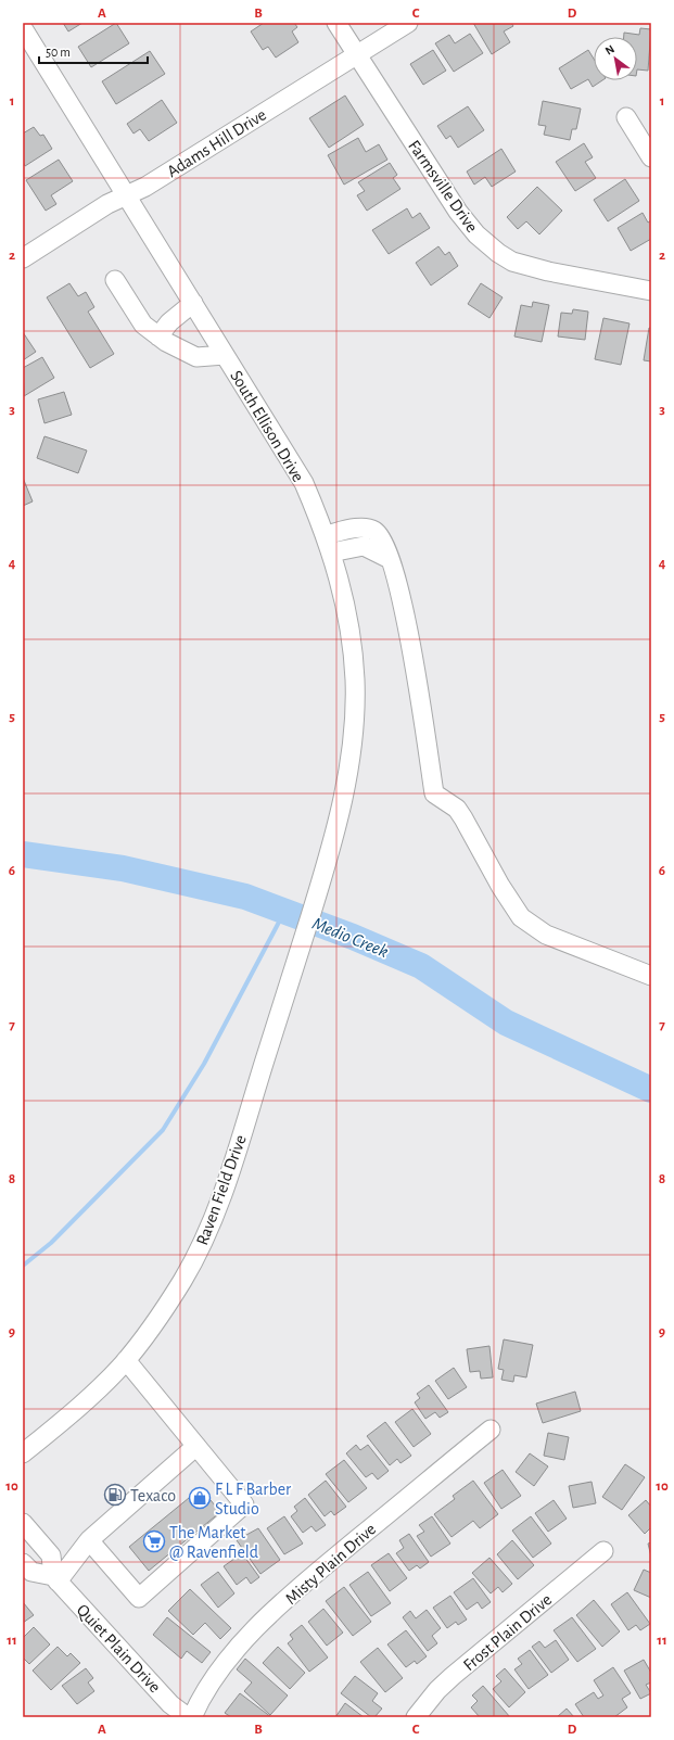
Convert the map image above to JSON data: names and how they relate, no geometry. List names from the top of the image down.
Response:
{
  "streets": {
    "street": [
      "Adams Hill Drive",
      "Farmsville Drive",
      "South Ellison Drive",
      "Raven Field Drive",
      "Misty Plain Drive",
      "Frost Plain Drive",
      "Quiet Plain Drive"
    ]
  },
  "crossings": [
    ["Adams Hill Drive", "Farmsville Drive"],
    ["Adams Hill Drive", "South Ellison Drive"],
    ["South Ellison Drive", "Raven Field Drive"]
  ],
  "water": ["Medio Creek"],
  "places": {
    "fuel station": ["Texaco"],
    "shop": ["F L F Barber Studio"],
    "supermarket": ["The Market @ Ravenfield"]
  },
  "scale_bar": "50 m",
  "north": "top left",
  "grid": {
    "columns": [
      "A",
      "B",
      "C",
      "D"
    ],
    "rows": [
      "1",
      "2",
      "3",
      "4",
      "5",
      "6",
      "7",
      "8",
      "9",
      "10",
      "11"
    ]
  }
}
